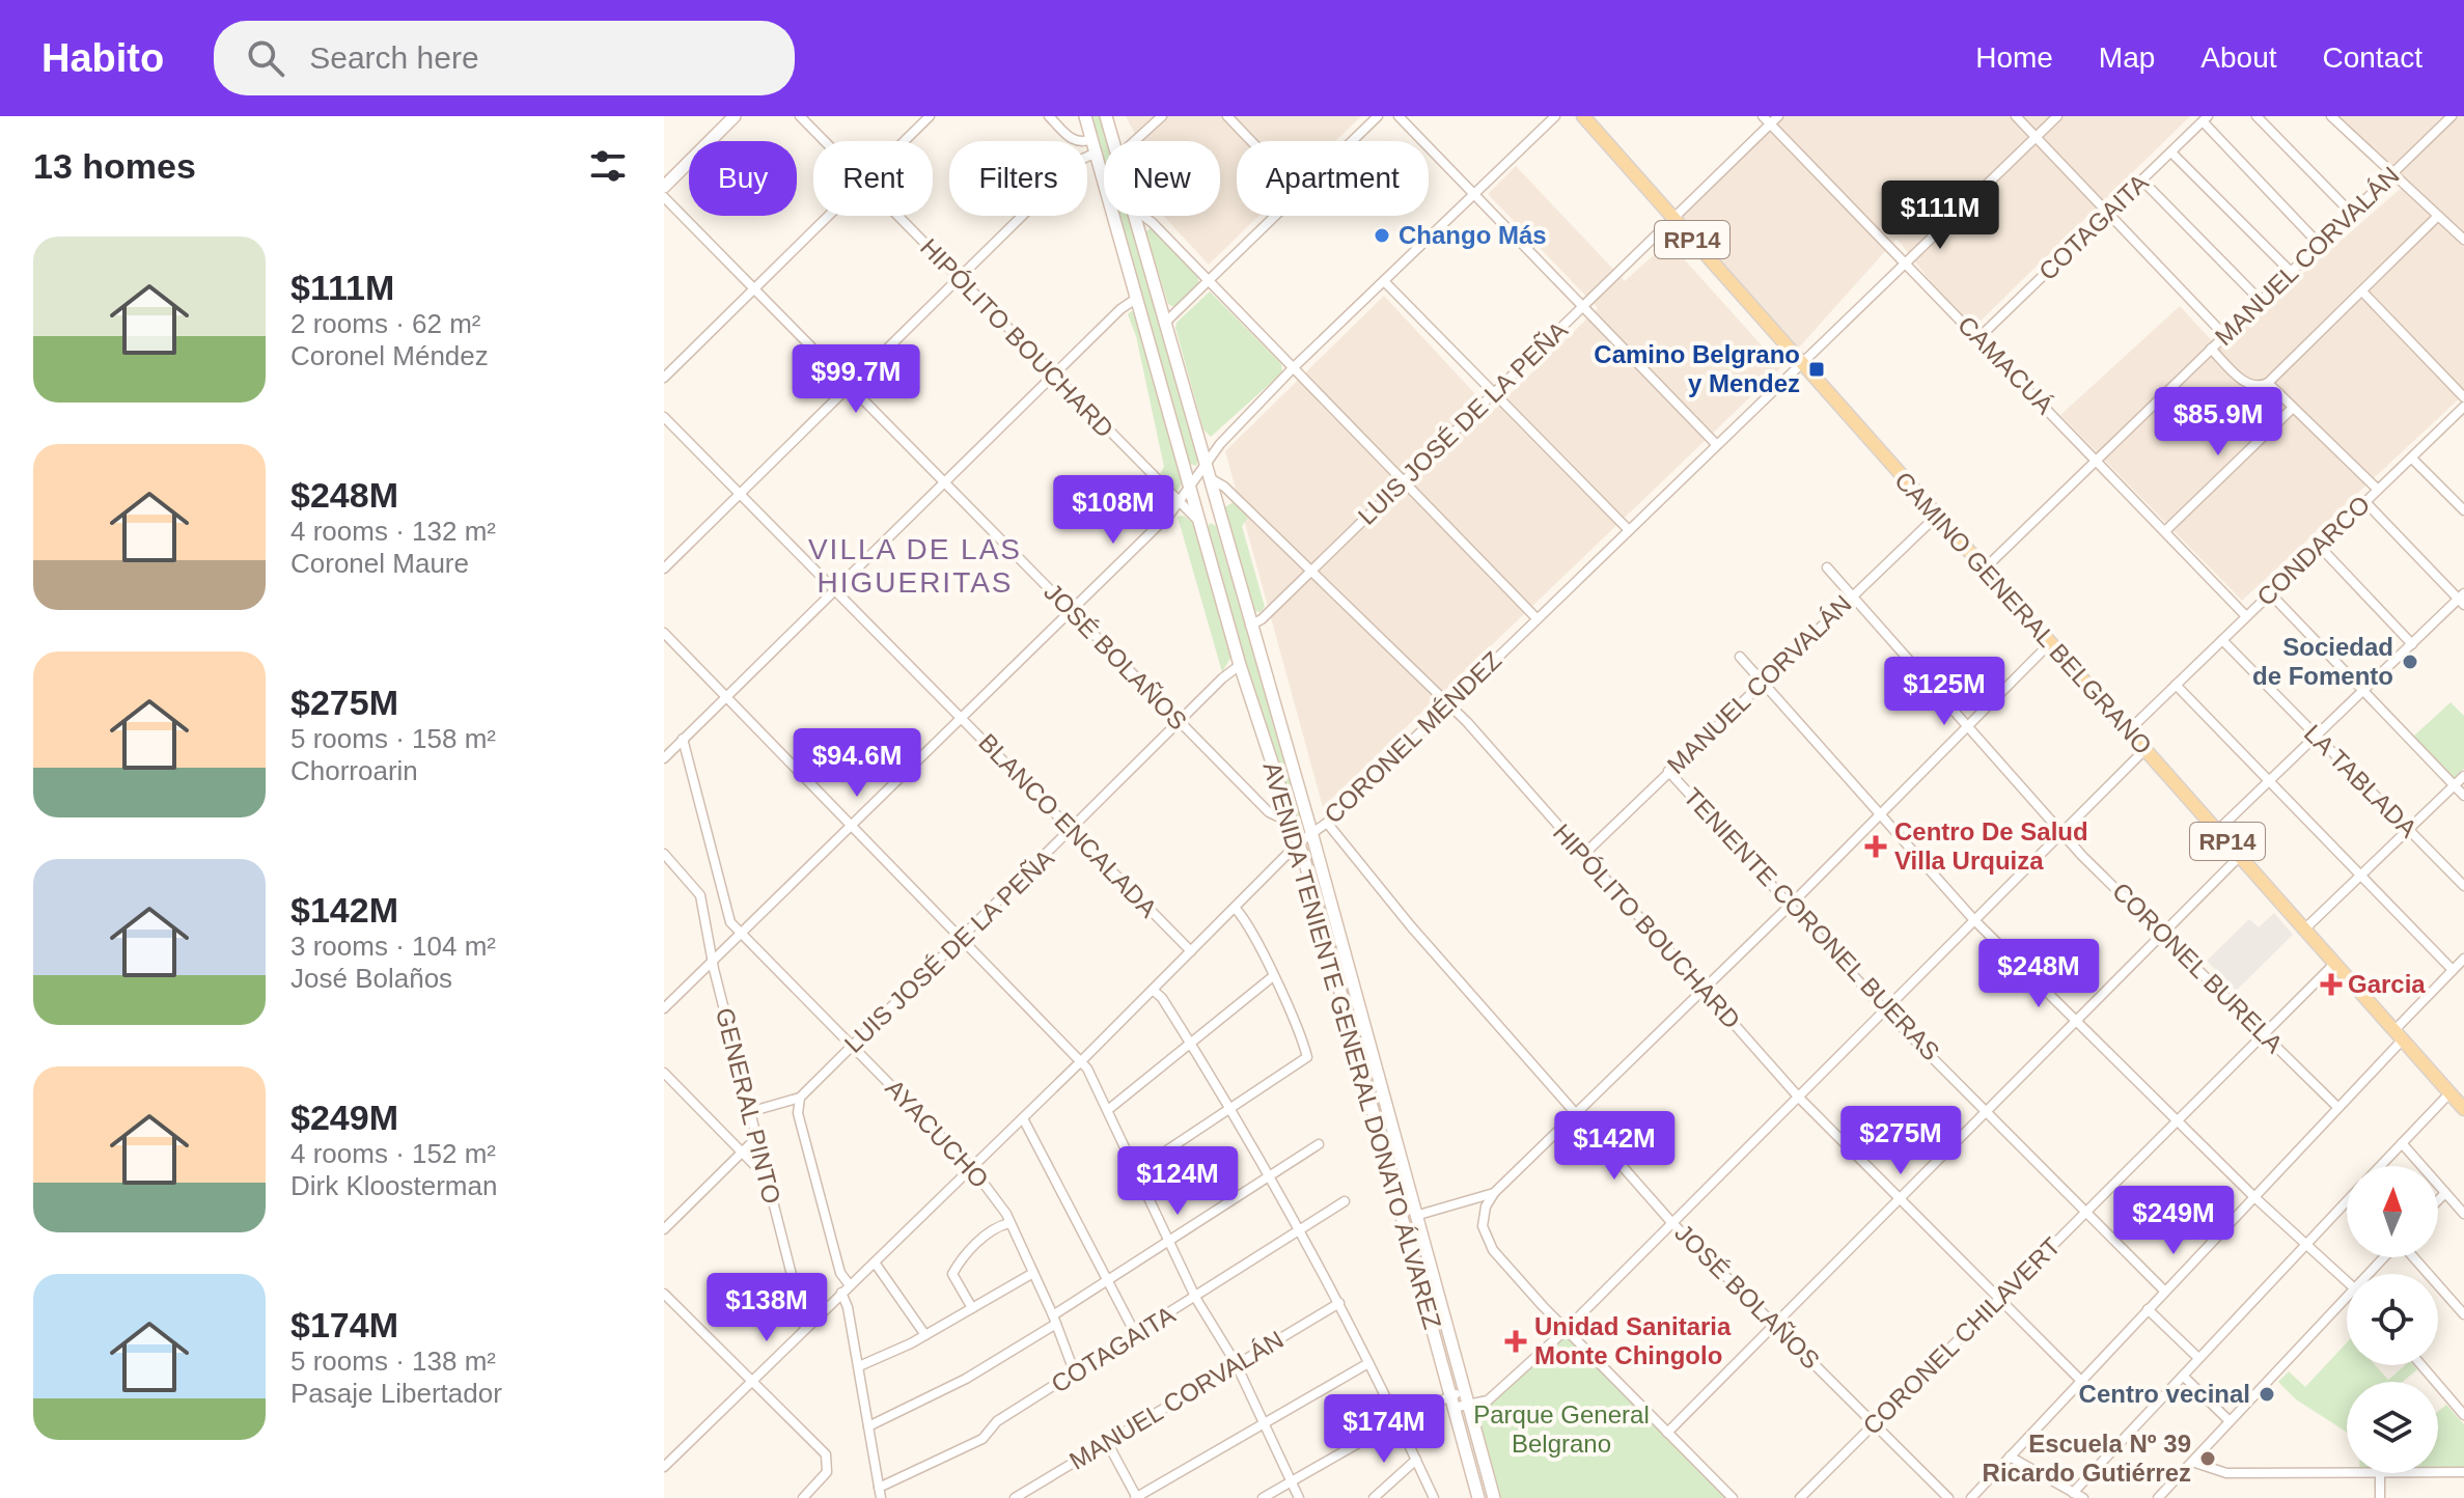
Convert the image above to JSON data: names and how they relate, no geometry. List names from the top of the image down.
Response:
{
  "streets": {
    "main road": ["RP14", "CAMINO GENERAL BELGRANO", "AVENIDA TENIENTE GENERAL DONATO ÁLVAREZ"],
    "street": [
      "COTAGAITA",
      "MANUEL CORVALÁN",
      "HIPÓLITO BOUCHARD",
      "CAMACUÁ",
      "LUIS JOSÉ DE LA PEÑA",
      "CONDARCO",
      "JOSÉ BOLAÑOS",
      "CORONEL MÉNDEZ",
      "LA TABLADA",
      "BLANCO ENCALADA",
      "TENIENTE CORONEL BUERAS",
      "CORONEL BURELA",
      "GENERAL PINTO",
      "AYACUCHO",
      "CORONEL CHILAVERT"
    ]
  },
  "crossings": [
    ["COTAGAITA", "CAMACUÁ"],
    ["COTAGAITA", "AYACUCHO"],
    ["MANUEL CORVALÁN", "HIPÓLITO BOUCHARD"],
    ["MANUEL CORVALÁN", "CAMACUÁ"],
    ["MANUEL CORVALÁN", "CAMINO GENERAL BELGRANO"],
    ["MANUEL CORVALÁN", "TENIENTE CORONEL BUERAS"],
    ["MANUEL CORVALÁN", "CORONEL BURELA"],
    ["HIPÓLITO BOUCHARD", "LUIS JOSÉ DE LA PEÑA"],
    ["HIPÓLITO BOUCHARD", "CORONEL MÉNDEZ"],
    ["HIPÓLITO BOUCHARD", "AVENIDA TENIENTE GENERAL DONATO ÁLVAREZ"],
    ["HIPÓLITO BOUCHARD", "CORONEL CHILAVERT"],
    ["CAMACUÁ", "LUIS JOSÉ DE LA PEÑA"],
    ["CAMACUÁ", "CONDARCO"],
    ["CAMACUÁ", "CORONEL MÉNDEZ"],
    ["LUIS JOSÉ DE LA PEÑA", "CAMINO GENERAL BELGRANO"],
    ["LUIS JOSÉ DE LA PEÑA", "JOSÉ BOLAÑOS"],
    ["LUIS JOSÉ DE LA PEÑA", "BLANCO ENCALADA"],
    ["LUIS JOSÉ DE LA PEÑA", "AVENIDA TENIENTE GENERAL DONATO ÁLVAREZ"],
    ["LUIS JOSÉ DE LA PEÑA", "GENERAL PINTO"],
    ["LUIS JOSÉ DE LA PEÑA", "AYACUCHO"],
    ["CONDARCO", "CAMINO GENERAL BELGRANO"],
    ["CONDARCO", "LA TABLADA"],
    ["CAMINO GENERAL BELGRANO", "CORONEL MÉNDEZ"],
    ["CAMINO GENERAL BELGRANO", "CORONEL CHILAVERT"],
    ["JOSÉ BOLAÑOS", "CORONEL MÉNDEZ"],
    ["JOSÉ BOLAÑOS", "AVENIDA TENIENTE GENERAL DONATO ÁLVAREZ"],
    ["JOSÉ BOLAÑOS", "CORONEL CHILAVERT"],
    ["CORONEL MÉNDEZ", "BLANCO ENCALADA"],
    ["CORONEL MÉNDEZ", "AVENIDA TENIENTE GENERAL DONATO ÁLVAREZ"],
    ["CORONEL MÉNDEZ", "GENERAL PINTO"],
    ["CORONEL MÉNDEZ", "AYACUCHO"],
    ["TENIENTE CORONEL BUERAS", "CORONEL CHILAVERT"],
    ["CORONEL BURELA", "CORONEL CHILAVERT"]
  ],
  "districts": ["VILLA DE LAS HIGUERITAS"],
  "parks": ["Parque General Belgrano"],
  "places": {
    "other": [
      "Chango Más",
      "Sociedad de Fomento",
      "Centro vecinal",
      "Escuela Nº 39 Ricardo Gutiérrez"
    ],
    "transit": ["Camino Belgrano y Mendez"],
    "health": ["Centro De Salud Villa Urquiza", "Garcia", "Unidad Sanitaria Monte Chingolo"]
  },
  "north": "top",
  "page": {
    "header": "Habito",
    "search": "Search here",
    "nav": [
      "Home",
      "Map",
      "About",
      "Contact"
    ],
    "heading": "13 homes",
    "chip": [
      "Buy",
      "Rent",
      "Filters",
      "New",
      "Apartment"
    ],
    "price": [
      "$111M",
      "$99.7M",
      "$85.9M",
      "$108M",
      "$125M",
      "$94.6M",
      "$248M",
      "$275M",
      "$142M",
      "$124M",
      "$249M",
      "$138M",
      "$174M"
    ],
    "list": [
      {
        "name": "$111M",
        "note": "2 rooms · 62 m² · Coronel Méndez"
      },
      {
        "name": "$248M",
        "note": "4 rooms · 132 m² · Coronel Maure"
      },
      {
        "name": "$275M",
        "note": "5 rooms · 158 m² · Chorroarin"
      },
      {
        "name": "$142M",
        "note": "3 rooms · 104 m² · José Bolaños"
      },
      {
        "name": "$249M",
        "note": "4 rooms · 152 m² · Dirk Kloosterman"
      },
      {
        "name": "$174M",
        "note": "5 rooms · 138 m² · Pasaje Libertador"
      }
    ]
  }
}
